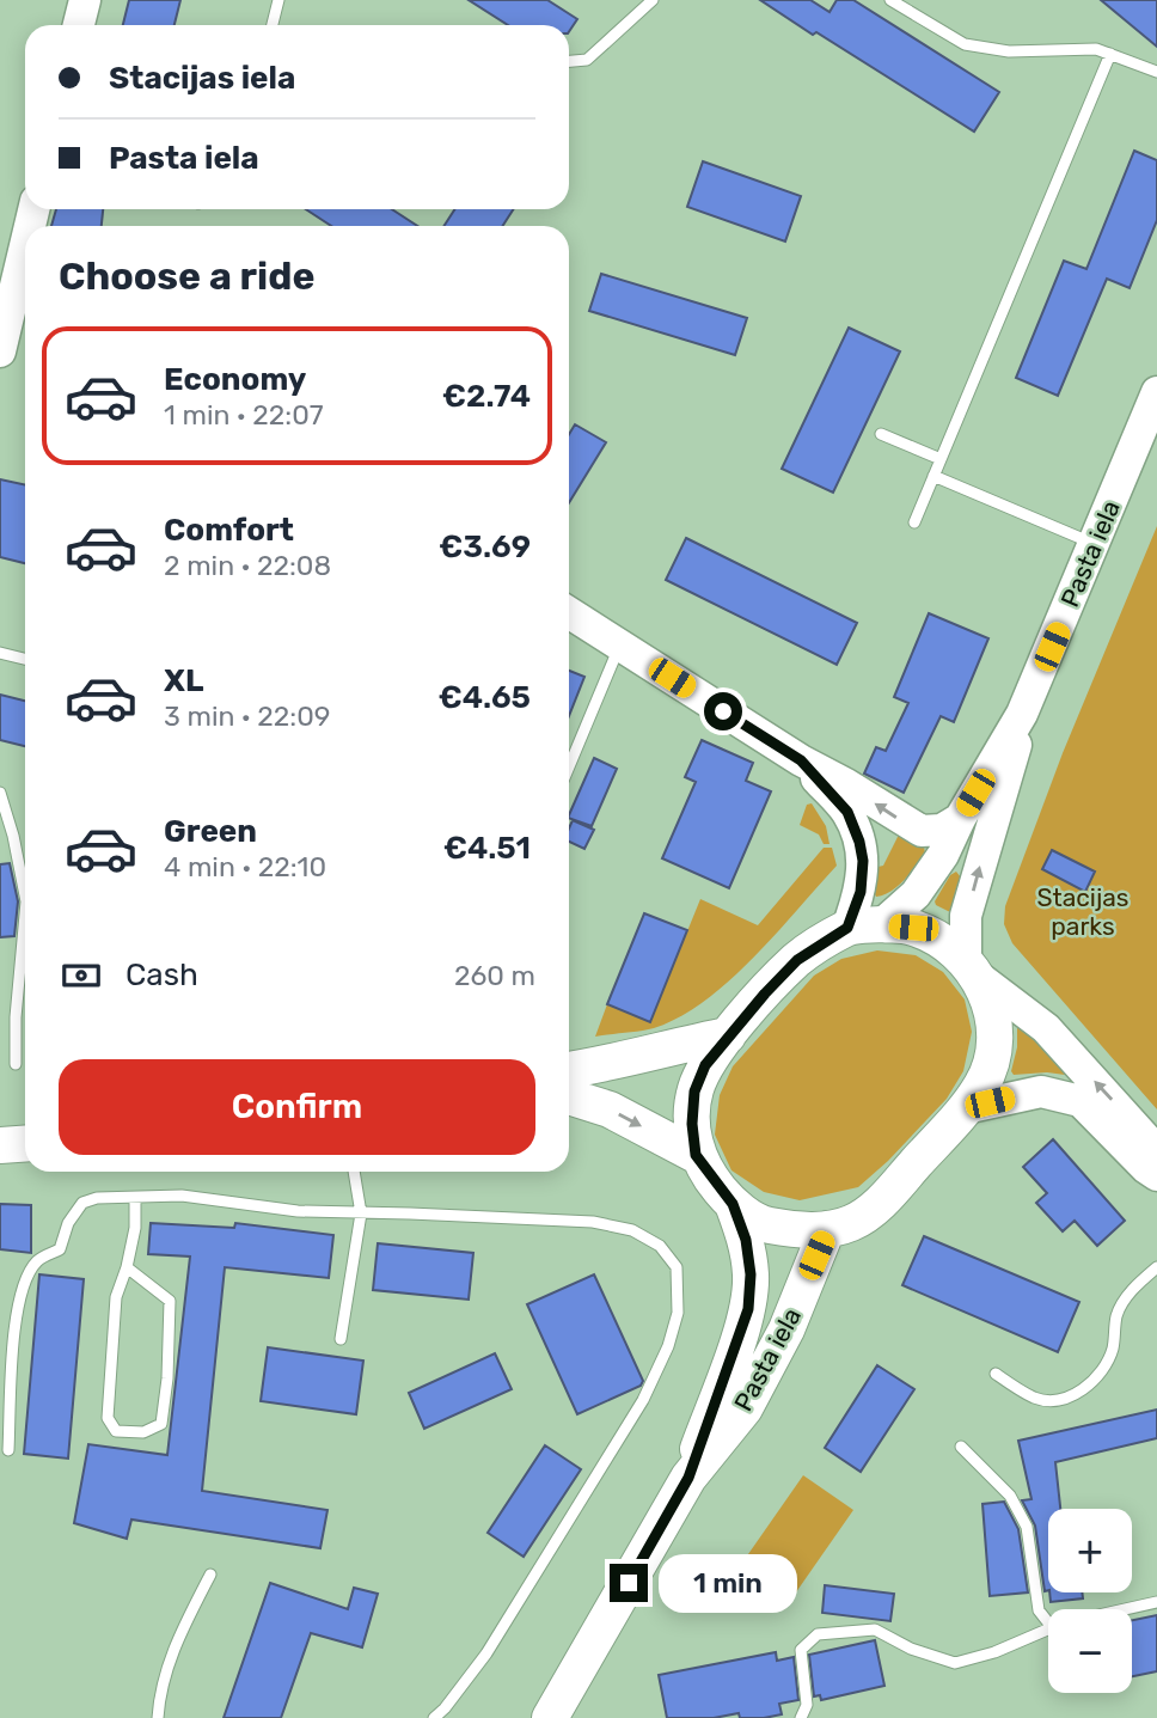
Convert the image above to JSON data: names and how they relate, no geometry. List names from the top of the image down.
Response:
{
  "streets": {
    "main road": ["Pasta iela"]
  },
  "parks": ["Stacijas parks"],
  "page": {
    "banner": ["Stacijas iela", "Pasta iela"],
    "heading": "Choose a ride",
    "list": [
      {
        "name": "Economy",
        "note": "1 min · 22:07",
        "value": "€2.74"
      },
      {
        "name": "Comfort",
        "note": "2 min · 22:08",
        "value": "€3.69"
      },
      {
        "name": "XL",
        "note": "3 min · 22:09",
        "value": "€4.65"
      },
      {
        "name": "Green",
        "note": "4 min · 22:10",
        "value": "€4.51"
      }
    ],
    "pay": ["Cash", "260 m"],
    "buttons": "Confirm",
    "map_buttons": ["+", "−"],
    "bubble": "1 min"
  }
}
